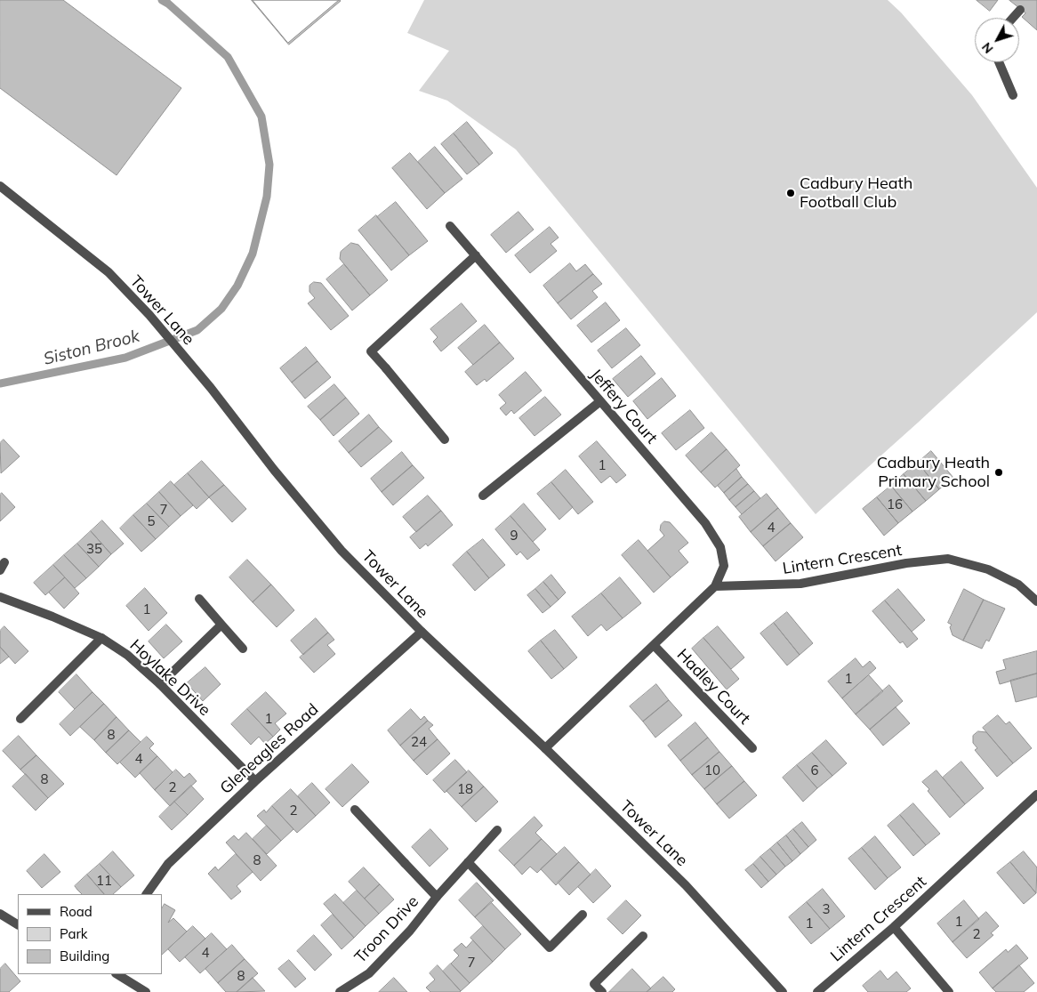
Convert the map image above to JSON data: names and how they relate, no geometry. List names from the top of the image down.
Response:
{
  "streets": {
    "street": [
      "Tower Lane",
      "Jeffery Court",
      "Lintern Crescent",
      "Hoylake Drive",
      "Hadley Court",
      "Gleneagles Road",
      "Troon Drive"
    ]
  },
  "crossings": [
    ["Tower Lane", "Gleneagles Road"],
    ["Jeffery Court", "Lintern Crescent"],
    ["Hoylake Drive", "Gleneagles Road"]
  ],
  "water": ["Siston Brook"],
  "places": ["Cadbury Heath Football Club", "Cadbury Heath Primary School"],
  "house_numbers": [
    "1",
    "16",
    "7",
    "5",
    "4",
    "9",
    "35",
    "1",
    "1",
    "1",
    "8",
    "24",
    "4",
    "10",
    "6",
    "8",
    "2",
    "18",
    "2",
    "8",
    "11",
    "3",
    "1",
    "1",
    "2",
    "4",
    "7",
    "8"
  ],
  "legend": ["Road", "Park", "Building"],
  "north": "bottom left"
}
